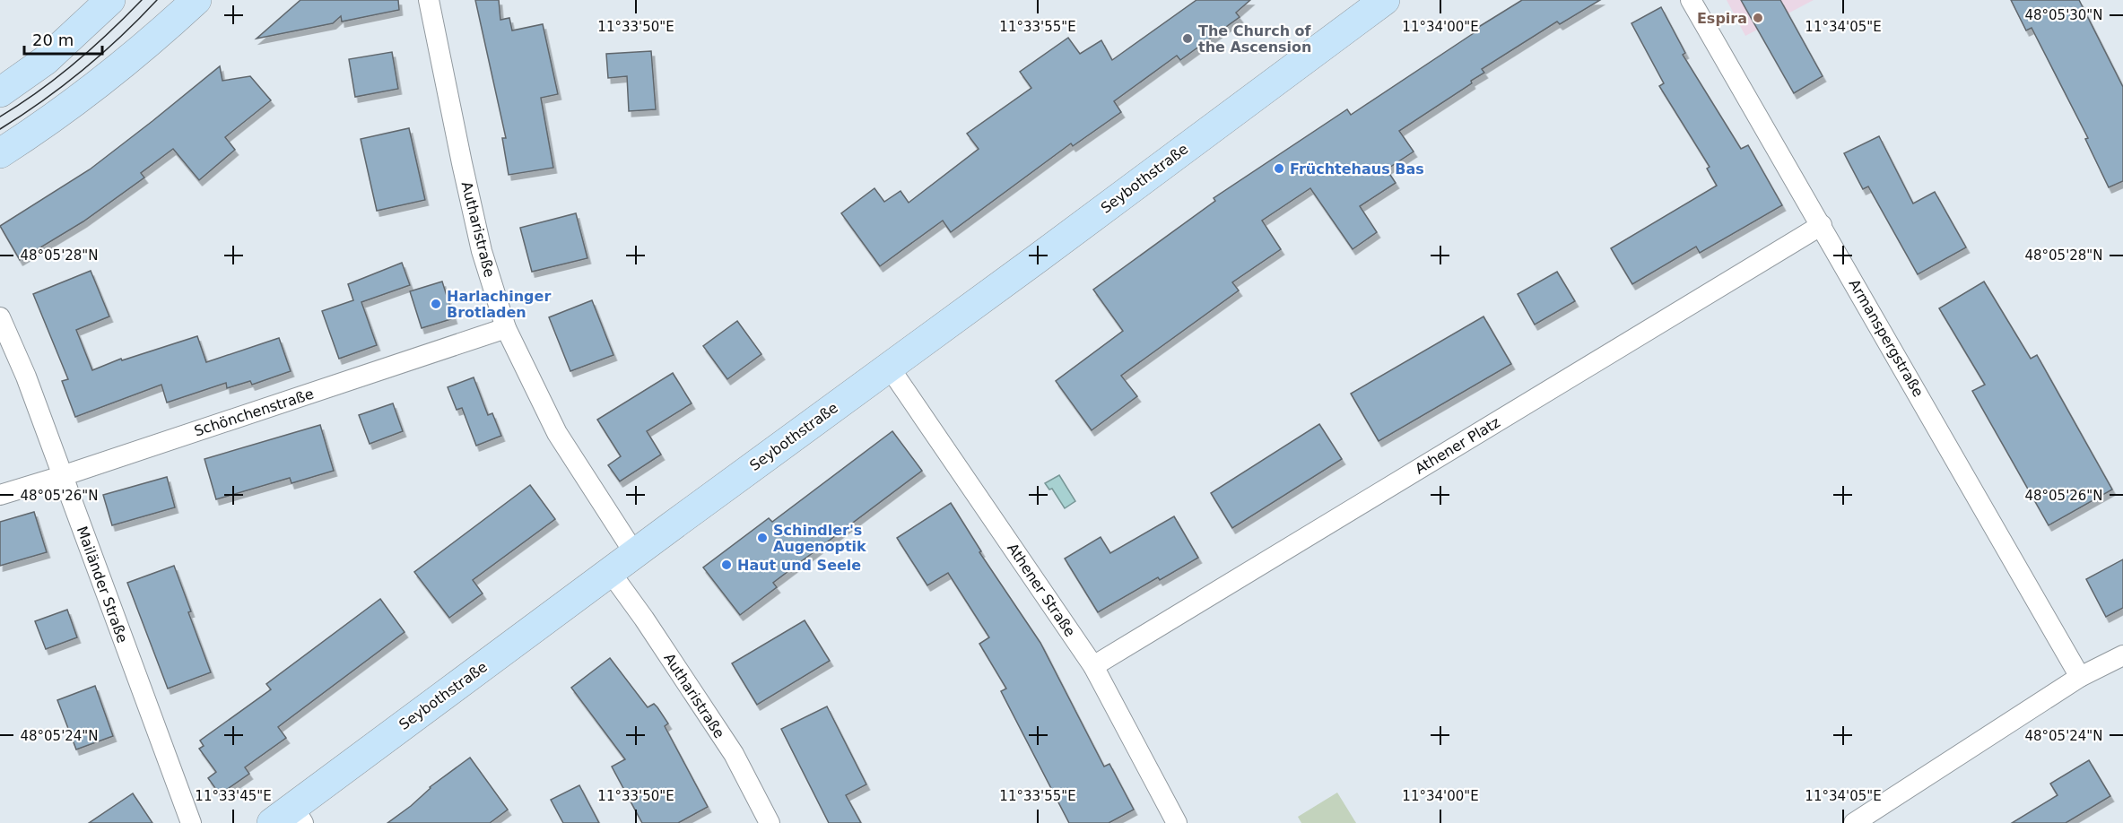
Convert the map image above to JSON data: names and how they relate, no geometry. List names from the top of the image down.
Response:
{
  "streets": {
    "street": [
      "Seybothstraße",
      "Autharistraße",
      "Armanspergstraße",
      "Schönchenstraße",
      "Athener Platz",
      "Mailänder Straße",
      "Athener Straße"
    ]
  },
  "crossings": [
    ["Seybothstraße", "Autharistraße"],
    ["Seybothstraße", "Athener Straße"],
    ["Autharistraße", "Schönchenstraße"],
    ["Armanspergstraße", "Athener Platz"],
    ["Schönchenstraße", "Mailänder Straße"],
    ["Athener Platz", "Athener Straße"]
  ],
  "places": [
    "Espira",
    "The Church of the Ascension",
    "Früchtehaus Bas",
    "Harlachinger Brotladen",
    "Schindler's Augenoptik",
    "Haut und Seele"
  ],
  "scale_bar": "20 m",
  "coordinates": [
    "48°05'30\"N",
    "11°33'50\"E",
    "11°33'55\"E",
    "11°34'00\"E",
    "11°34'05\"E",
    "48°05'28\"N",
    "48°05'26\"N",
    "48°05'24\"N",
    "11°33'45\"E"
  ]
}
